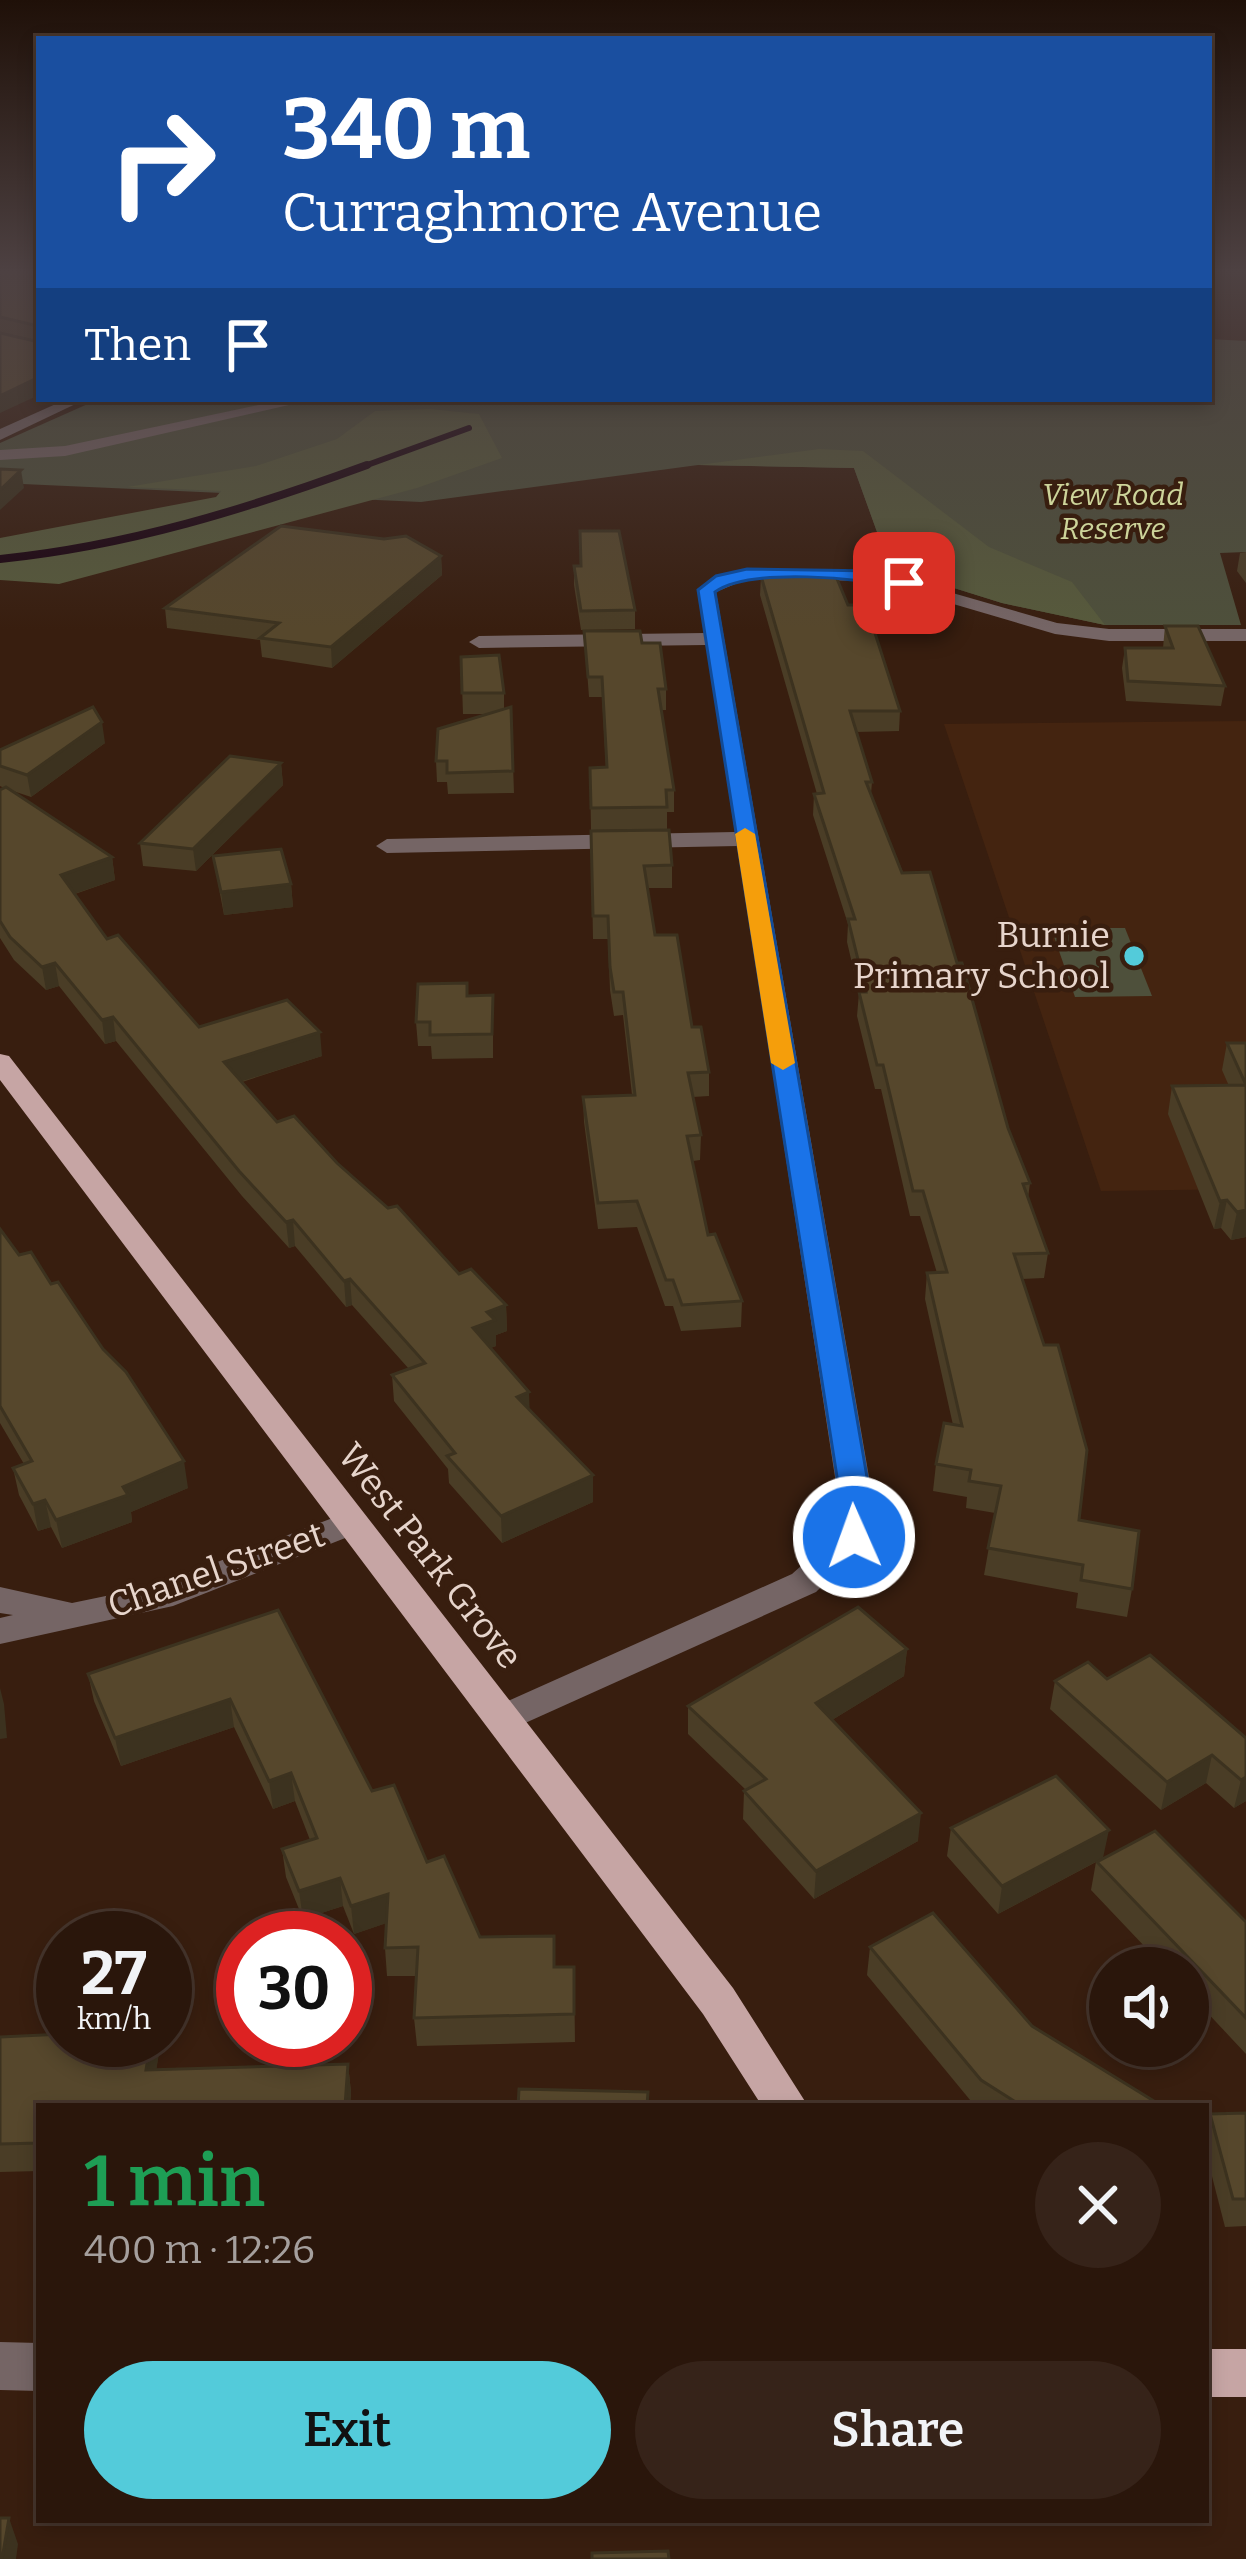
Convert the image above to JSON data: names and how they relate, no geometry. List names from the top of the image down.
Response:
{
  "streets": {
    "main road": ["West Park Grove"],
    "street": ["Chanel Street"]
  },
  "crossings": [
    ["West Park Grove", "Chanel Street"]
  ],
  "parks": ["View Road Reserve"],
  "places": ["Burnie Primary School"],
  "page": {
    "turn": ["340 m", "Curraghmore Avenue"],
    "then": "Then",
    "speed": "27 km/h",
    "limit": "30",
    "heading": ["1 min", "400 m · 12:26"],
    "buttons": ["Exit", "Share"]
  }
}
